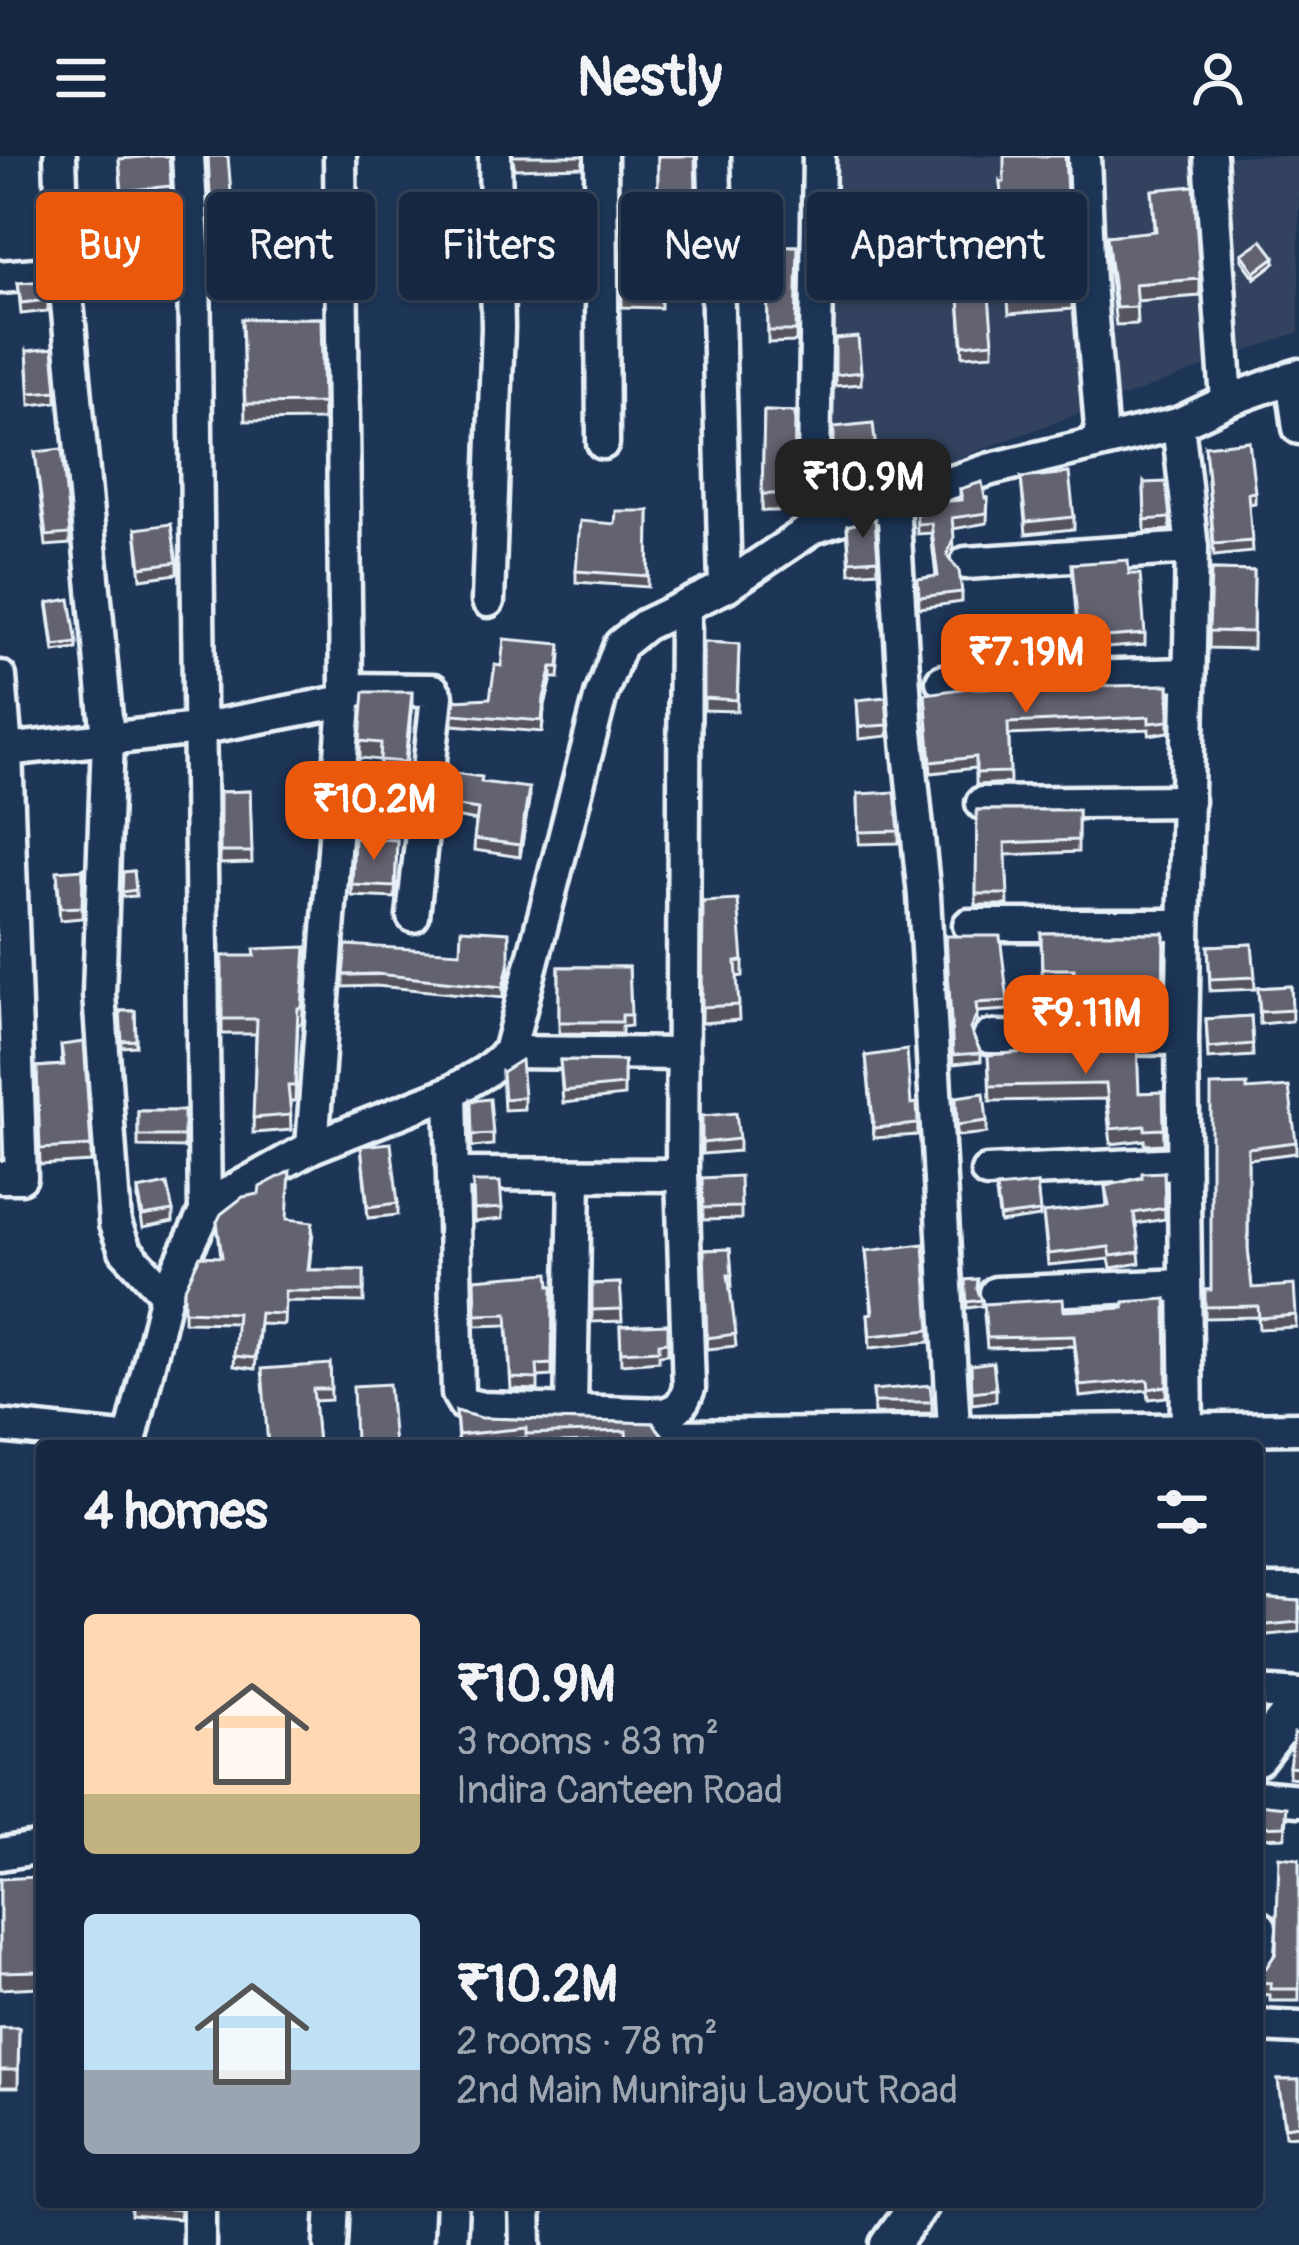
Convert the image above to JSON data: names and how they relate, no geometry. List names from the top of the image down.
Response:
{
  "page": {
    "header": "Nestly",
    "chip": [
      "Buy",
      "Rent",
      "Filters",
      "New",
      "Apartment"
    ],
    "price": [
      "₹10.9M",
      "₹7.19M",
      "₹10.2M",
      "₹9.11M"
    ],
    "heading": "4 homes",
    "list": [
      {
        "name": "₹10.9M",
        "note": "3 rooms · 83 m² · Indira Canteen Road"
      },
      {
        "name": "₹10.2M",
        "note": "2 rooms · 78 m² · 2nd Main Muniraju Layout Road"
      }
    ]
  }
}
